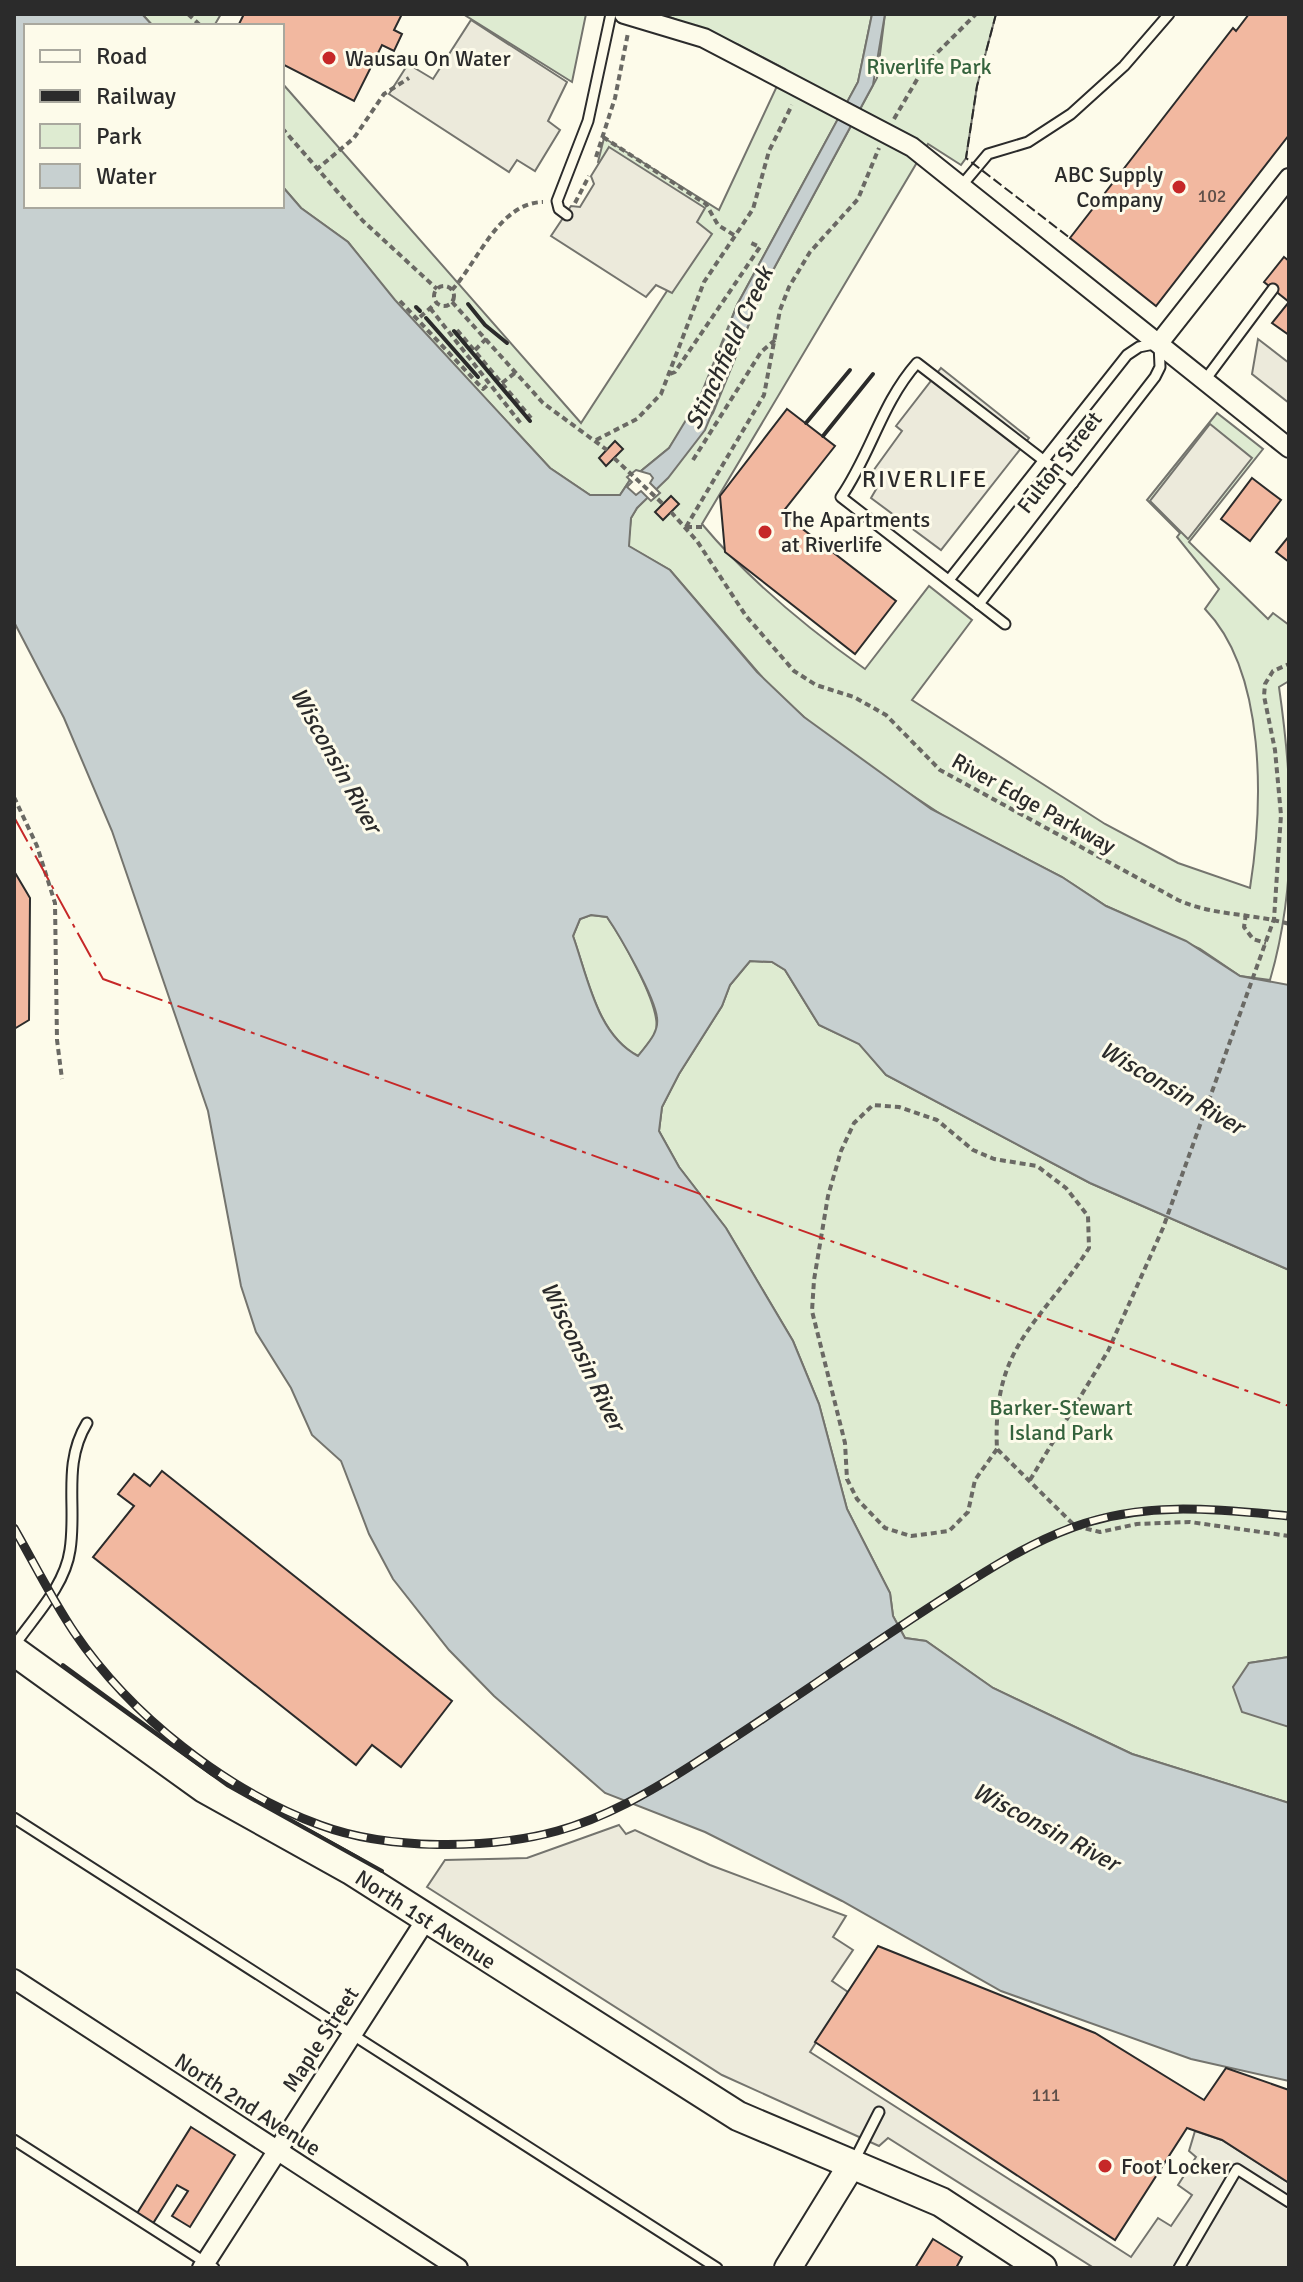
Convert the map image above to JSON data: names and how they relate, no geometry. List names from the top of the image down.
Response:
{
  "streets": {
    "main road": ["North 1st Avenue"],
    "street": ["Fulton Street", "Maple Street", "North 2nd Avenue"],
    "path": ["River Edge Parkway"]
  },
  "crossings": [
    ["North 1st Avenue", "Maple Street"],
    ["Maple Street", "North 2nd Avenue"]
  ],
  "districts": ["RIVERLIFE"],
  "water": ["Stinchfield Creek", "Wisconsin River"],
  "parks": ["Riverlife Park", "Barker-Stewart Island Park"],
  "places": [
    "Wausau On Water",
    "ABC Supply Company",
    "The Apartments at Riverlife",
    "Foot Locker"
  ],
  "house_numbers": ["102", "111"],
  "legend": [
    "Road",
    "Railway",
    "Park",
    "Water"
  ]
}
